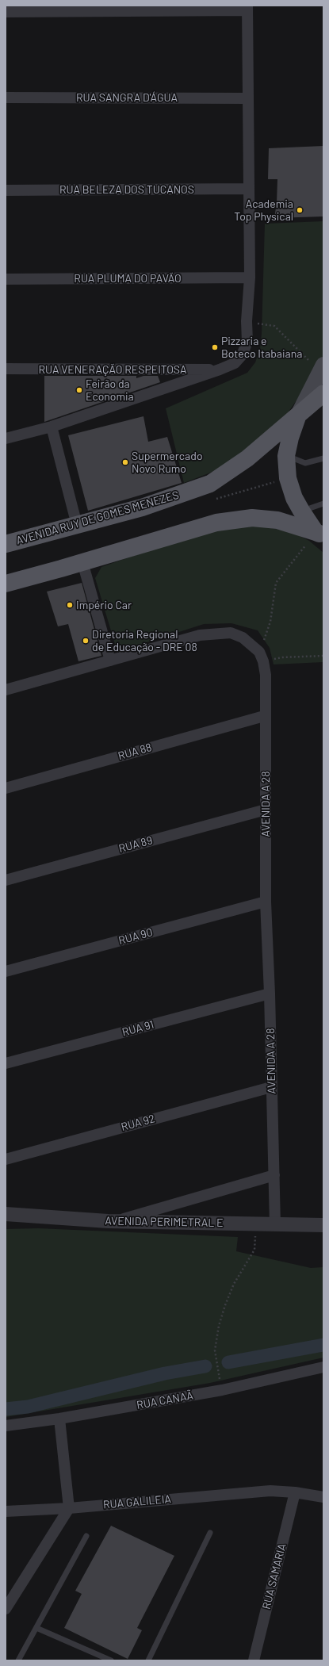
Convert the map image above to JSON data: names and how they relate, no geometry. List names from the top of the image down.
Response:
{
  "streets": {
    "main road": ["AVENIDA RUY DE GOMES MENEZES"],
    "street": [
      "RUA SANGRA D'ÁGUA",
      "RUA BELEZA DOS TUCANOS",
      "RUA PLUMA DO PAVÃO",
      "RUA VENERAÇÃO RESPEITOSA",
      "RUA 88",
      "AVENIDA A 28",
      "RUA 89",
      "RUA 90",
      "RUA 91",
      "RUA 92",
      "AVENIDA PERIMETRAL E",
      "RUA CANAÃ",
      "RUA GALILEIA",
      "RUA SAMARIA"
    ]
  },
  "crossings": [
    ["RUA 88", "AVENIDA A 28"],
    ["AVENIDA A 28", "RUA 89"],
    ["AVENIDA A 28", "RUA 90"],
    ["AVENIDA A 28", "RUA 91"],
    ["AVENIDA A 28", "RUA 92"],
    ["AVENIDA A 28", "AVENIDA PERIMETRAL E"],
    ["RUA GALILEIA", "RUA SAMARIA"]
  ],
  "places": [
    "Academia Top Physical",
    "Pizzaria e Boteco Itabaiana",
    "Feirão da Economia",
    "Supermercado Novo Rumo",
    "Império Car",
    "Diretoria Regional de Educação - DRE 08"
  ]
}
